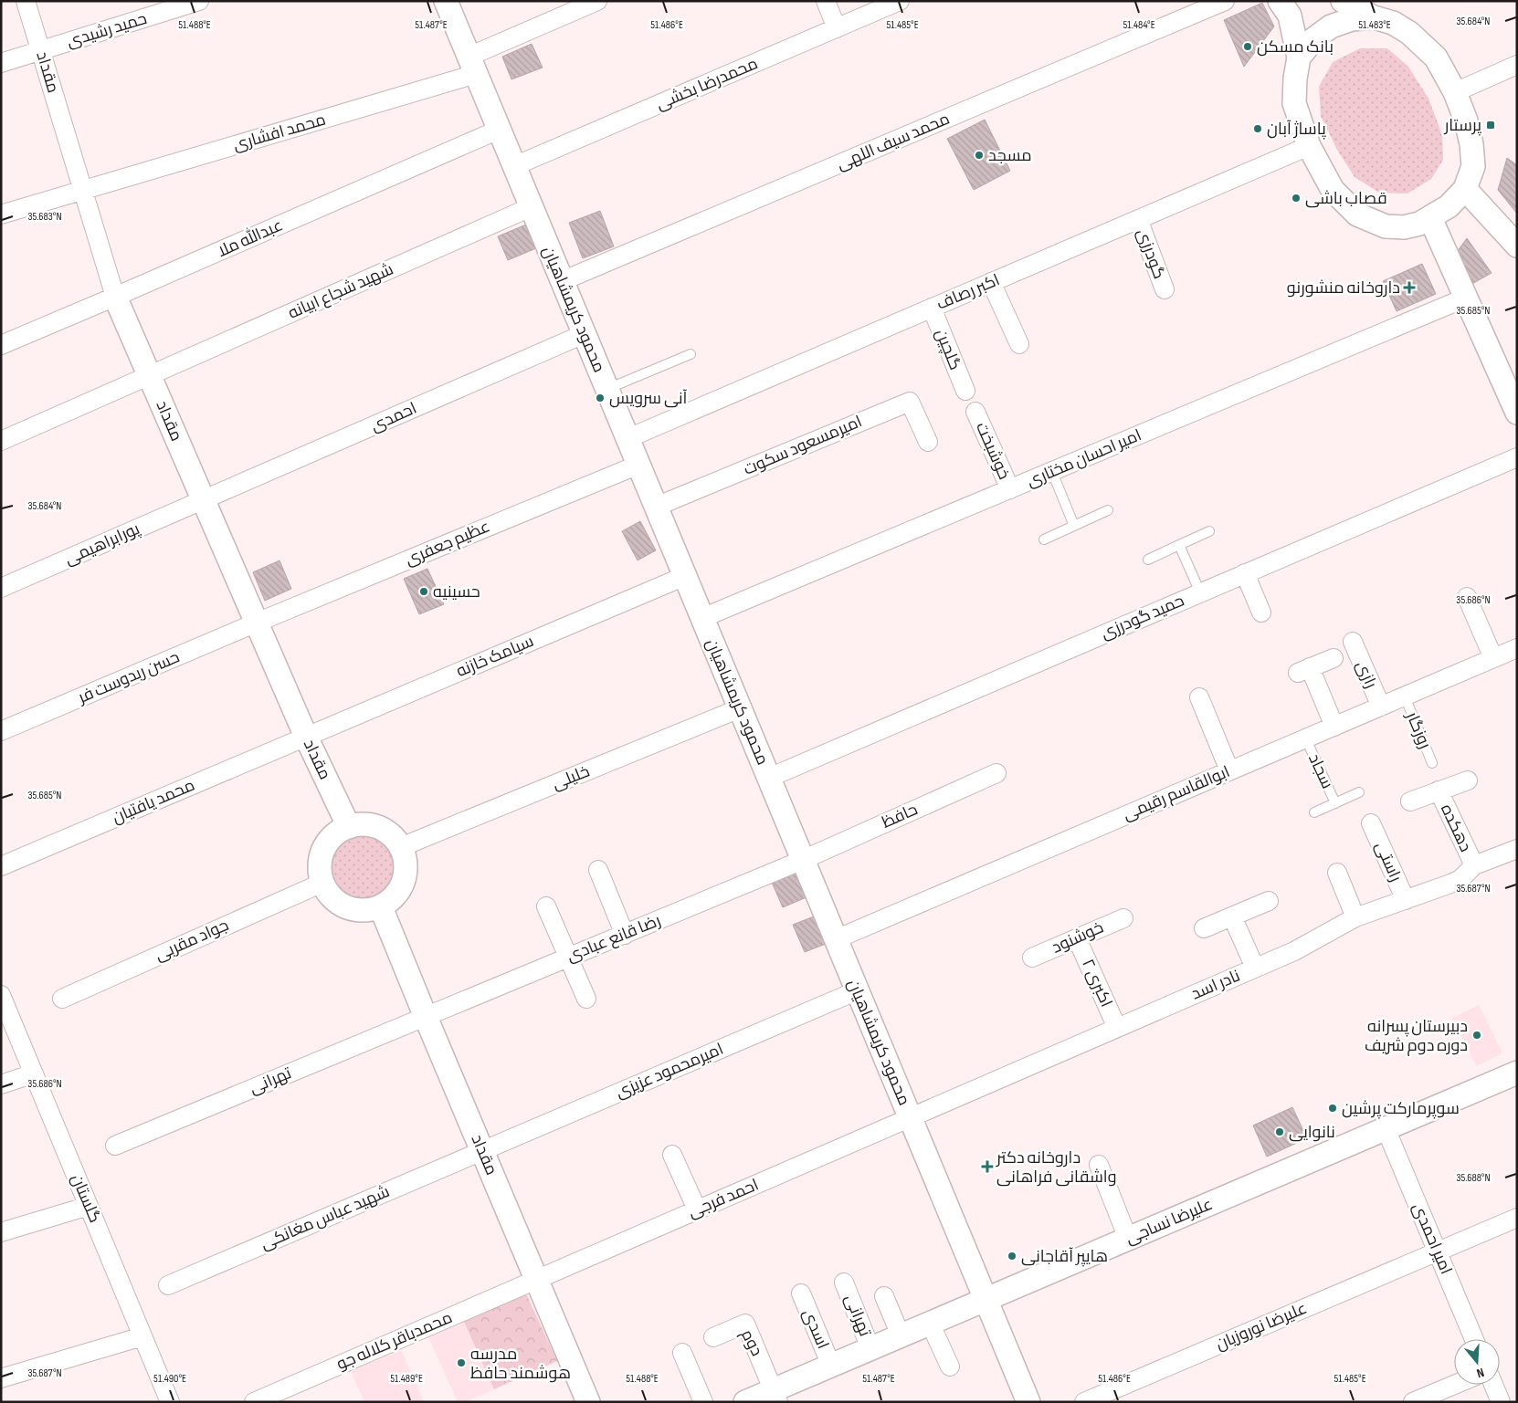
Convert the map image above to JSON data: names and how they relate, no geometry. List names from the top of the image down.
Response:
{
  "streets": {
    "street": [
      "حمید رشیدی",
      "مقداد",
      "محمدرضا بخشی",
      "محمد افشاری",
      "محمد سیف اللهی",
      "عبدالله ملا",
      "گودرزی",
      "شهید شجاع ابیانه",
      "اکبر رصاف",
      "محمود کریمشاهیان",
      "گلچین",
      "احمدی",
      "امیرمسعود سکوت",
      "خوشبخت",
      "امیر احسان مختاری",
      "عظیم جعفری",
      "پورابراهیمی",
      "حمید گودرزی",
      "سیامک خازنه",
      "رازی",
      "حسن ربدوست فر",
      "خلیلی",
      "ابوالقاسم رقیمی",
      "محمد یافتیان",
      "حافظ",
      "دهکده",
      "راستی",
      "خوشنود",
      "رضا قانع عبادی",
      "جواد مقربی",
      "اکبری ۲",
      "نادر اسد",
      "امیرمحمود عزیزی",
      "تهرانی",
      "گلستان",
      "احمد فرجی",
      "شهید عباس مغانکی",
      "علیرضا نساجی",
      "امیر احمدی",
      "علیرضا نوروزیان",
      "اسدی",
      "محمدباقر کلاله جو",
      "دوم"
    ],
    "lane": ["روزگار", "سجاد"]
  },
  "crossings": [
    ["حمید رشیدی", "مقداد"],
    ["مقداد", "محمد افشاری"],
    ["مقداد", "عبدالله ملا"],
    ["مقداد", "شهید شجاع ابیانه"],
    ["مقداد", "احمدی"],
    ["مقداد", "عظیم جعفری"],
    ["مقداد", "پورابراهیمی"],
    ["مقداد", "سیامک خازنه"],
    ["مقداد", "حسن ربدوست فر"],
    ["مقداد", "خلیلی"],
    ["مقداد", "محمد یافتیان"],
    ["مقداد", "رضا قانع عبادی"],
    ["مقداد", "جواد مقربی"],
    ["مقداد", "امیرمحمود عزیزی"],
    ["مقداد", "تهرانی"],
    ["مقداد", "احمد فرجی"],
    ["مقداد", "شهید عباس مغانکی"],
    ["مقداد", "محمدباقر کلاله جو"],
    ["محمدرضا بخشی", "محمود کریمشاهیان"],
    ["محمد افشاری", "محمود کریمشاهیان"],
    ["محمد سیف اللهی", "محمود کریمشاهیان"],
    ["عبدالله ملا", "محمود کریمشاهیان"],
    ["گودرزی", "اکبر رصاف"],
    ["شهید شجاع ابیانه", "محمود کریمشاهیان"],
    ["اکبر رصاف", "محمود کریمشاهیان"],
    ["اکبر رصاف", "گلچین"],
    ["محمود کریمشاهیان", "احمدی"],
    ["محمود کریمشاهیان", "امیرمسعود سکوت"],
    ["محمود کریمشاهیان", "امیر احسان مختاری"],
    ["محمود کریمشاهیان", "عظیم جعفری"],
    ["محمود کریمشاهیان", "حمید گودرزی"],
    ["محمود کریمشاهیان", "سیامک خازنه"],
    ["محمود کریمشاهیان", "خلیلی"],
    ["محمود کریمشاهیان", "ابوالقاسم رقیمی"],
    ["محمود کریمشاهیان", "حافظ"],
    ["محمود کریمشاهیان", "رضا قانع عبادی"],
    ["محمود کریمشاهیان", "نادر اسد"],
    ["محمود کریمشاهیان", "امیرمحمود عزیزی"],
    ["محمود کریمشاهیان", "احمد فرجی"],
    ["محمود کریمشاهیان", "علیرضا نساجی"],
    ["احمدی", "پورابراهیمی"],
    ["خوشبخت", "امیر احسان مختاری"],
    ["عظیم جعفری", "حسن ربدوست فر"],
    ["سیامک خازنه", "محمد یافتیان"],
    ["رازی", "ابوالقاسم رقیمی"],
    ["روزگار", "ابوالقاسم رقیمی"],
    ["سجاد", "ابوالقاسم رقیمی"],
    ["خلیلی", "جواد مقربی"],
    ["حافظ", "رضا قانع عبادی"],
    ["دهکده", "نادر اسد"],
    ["راستی", "نادر اسد"],
    ["خوشنود", "اکبری ۲"],
    ["رضا قانع عبادی", "تهرانی"],
    ["اکبری ۲", "نادر اسد"],
    ["نادر اسد", "احمد فرجی"],
    ["امیرمحمود عزیزی", "شهید عباس مغانکی"],
    ["تهرانی", "علیرضا نساجی"],
    ["احمد فرجی", "محمدباقر کلاله جو"],
    ["علیرضا نساجی", "امیر احمدی"],
    ["علیرضا نساجی", "اسدی"],
    ["علیرضا نساجی", "دوم"],
    ["امیر احمدی", "علیرضا نوروزیان"]
  ],
  "places": {
    "other": [
      "بانک مسکن",
      "پاساژ آبان",
      "مسجد",
      "قصاب باشی",
      "آنی سرویس",
      "حسینیه",
      "دبیرستان پسرانه دوره دوم شریف",
      "سوپرمارکت پرشین",
      "نانوایی",
      "هایپر آقاجانی",
      "مدرسه هوشمند حافظ"
    ],
    "transit": ["پرستار"],
    "health": ["داروخانه منشورنو", "داروخانه دکتر واشقانی فراهانی"]
  },
  "north": "bottom",
  "coordinates": [
    "35.684°N",
    "51.488°E",
    "51.487°E",
    "51.486°E",
    "51.485°E",
    "51.484°E",
    "51.483°E",
    "35.683°N",
    "35.685°N",
    "35.686°N",
    "35.687°N",
    "35.688°N",
    "51.490°E",
    "51.489°E"
  ]
}
